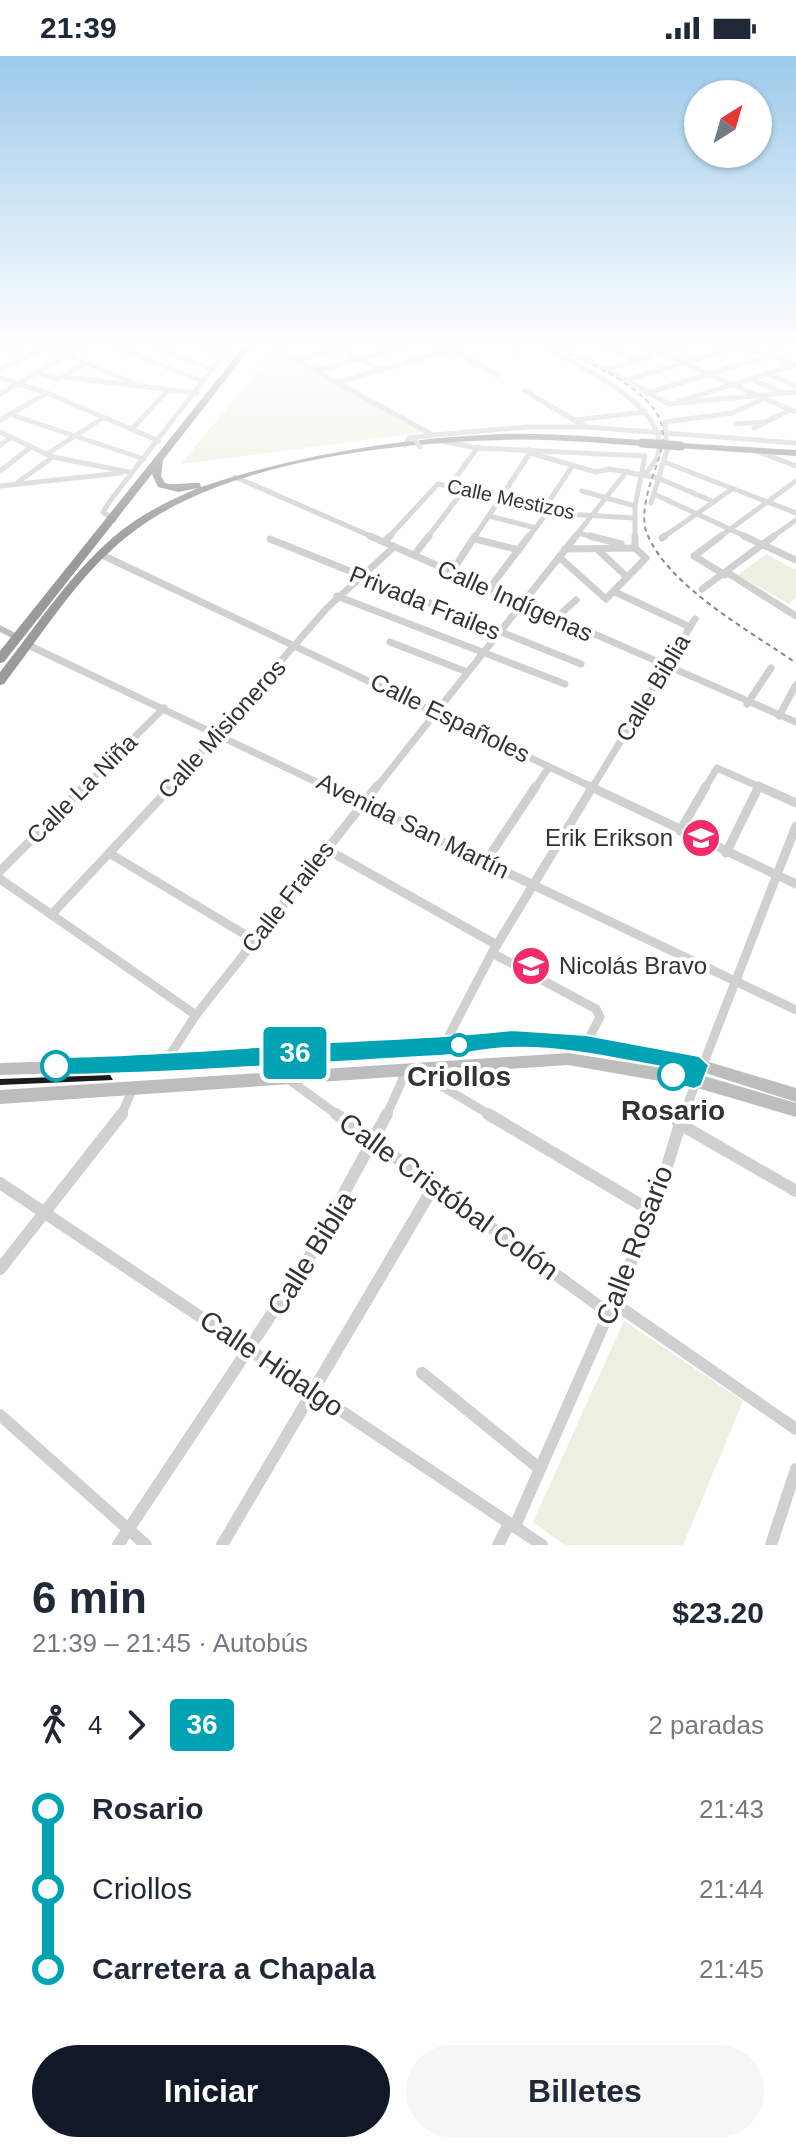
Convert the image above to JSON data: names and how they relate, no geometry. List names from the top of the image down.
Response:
{
  "streets": {
    "street": [
      "Calle Mestizos",
      "Calle Indígenas",
      "Privada Frailes",
      "Calle Biblia",
      "Calle Españoles",
      "Calle Misioneros",
      "Calle La Niña",
      "Avenida San Martín",
      "Calle Frailes",
      "Calle Cristóbal Colón",
      "Calle Rosario",
      "Calle Hidalgo"
    ]
  },
  "crossings": [
    ["Calle Mestizos", "Calle Indígenas"],
    ["Calle Mestizos", "Calle Frailes"],
    ["Calle Indígenas", "Calle Biblia"],
    ["Calle Indígenas", "Calle Misioneros"],
    ["Calle Indígenas", "Calle Frailes"],
    ["Privada Frailes", "Calle Misioneros"],
    ["Privada Frailes", "Calle Frailes"],
    ["Calle Biblia", "Calle Españoles"],
    ["Calle Biblia", "Avenida San Martín"],
    ["Calle Biblia", "Calle Cristóbal Colón"],
    ["Calle Biblia", "Calle Hidalgo"],
    ["Calle Españoles", "Calle Misioneros"],
    ["Calle Españoles", "Calle Frailes"],
    ["Calle Españoles", "Calle Rosario"],
    ["Calle Misioneros", "Avenida San Martín"],
    ["Calle La Niña", "Avenida San Martín"],
    ["Avenida San Martín", "Calle Frailes"],
    ["Avenida San Martín", "Calle Rosario"],
    ["Calle Cristóbal Colón", "Calle Rosario"],
    ["Calle Rosario", "Calle Hidalgo"]
  ],
  "places": {
    "school or university": ["Erik Erikson", "Nicolás Bravo"],
    "other": ["Criollos", "Rosario"]
  },
  "lines": ["bus line 36"],
  "north": "top right",
  "page": {
    "status": "21:39",
    "on_map": "36",
    "heading": ["6 min", "21:39 – 21:45 · Autobús", "$23.20"],
    "legs": ["4", "36", "2 paradas"],
    "list": [
      {
        "name": "Rosario",
        "value": "21:43"
      },
      {
        "name": "Criollos",
        "value": "21:44"
      },
      {
        "name": "Carretera a Chapala",
        "value": "21:45"
      }
    ],
    "buttons": ["Iniciar", "Billetes"]
  }
}
